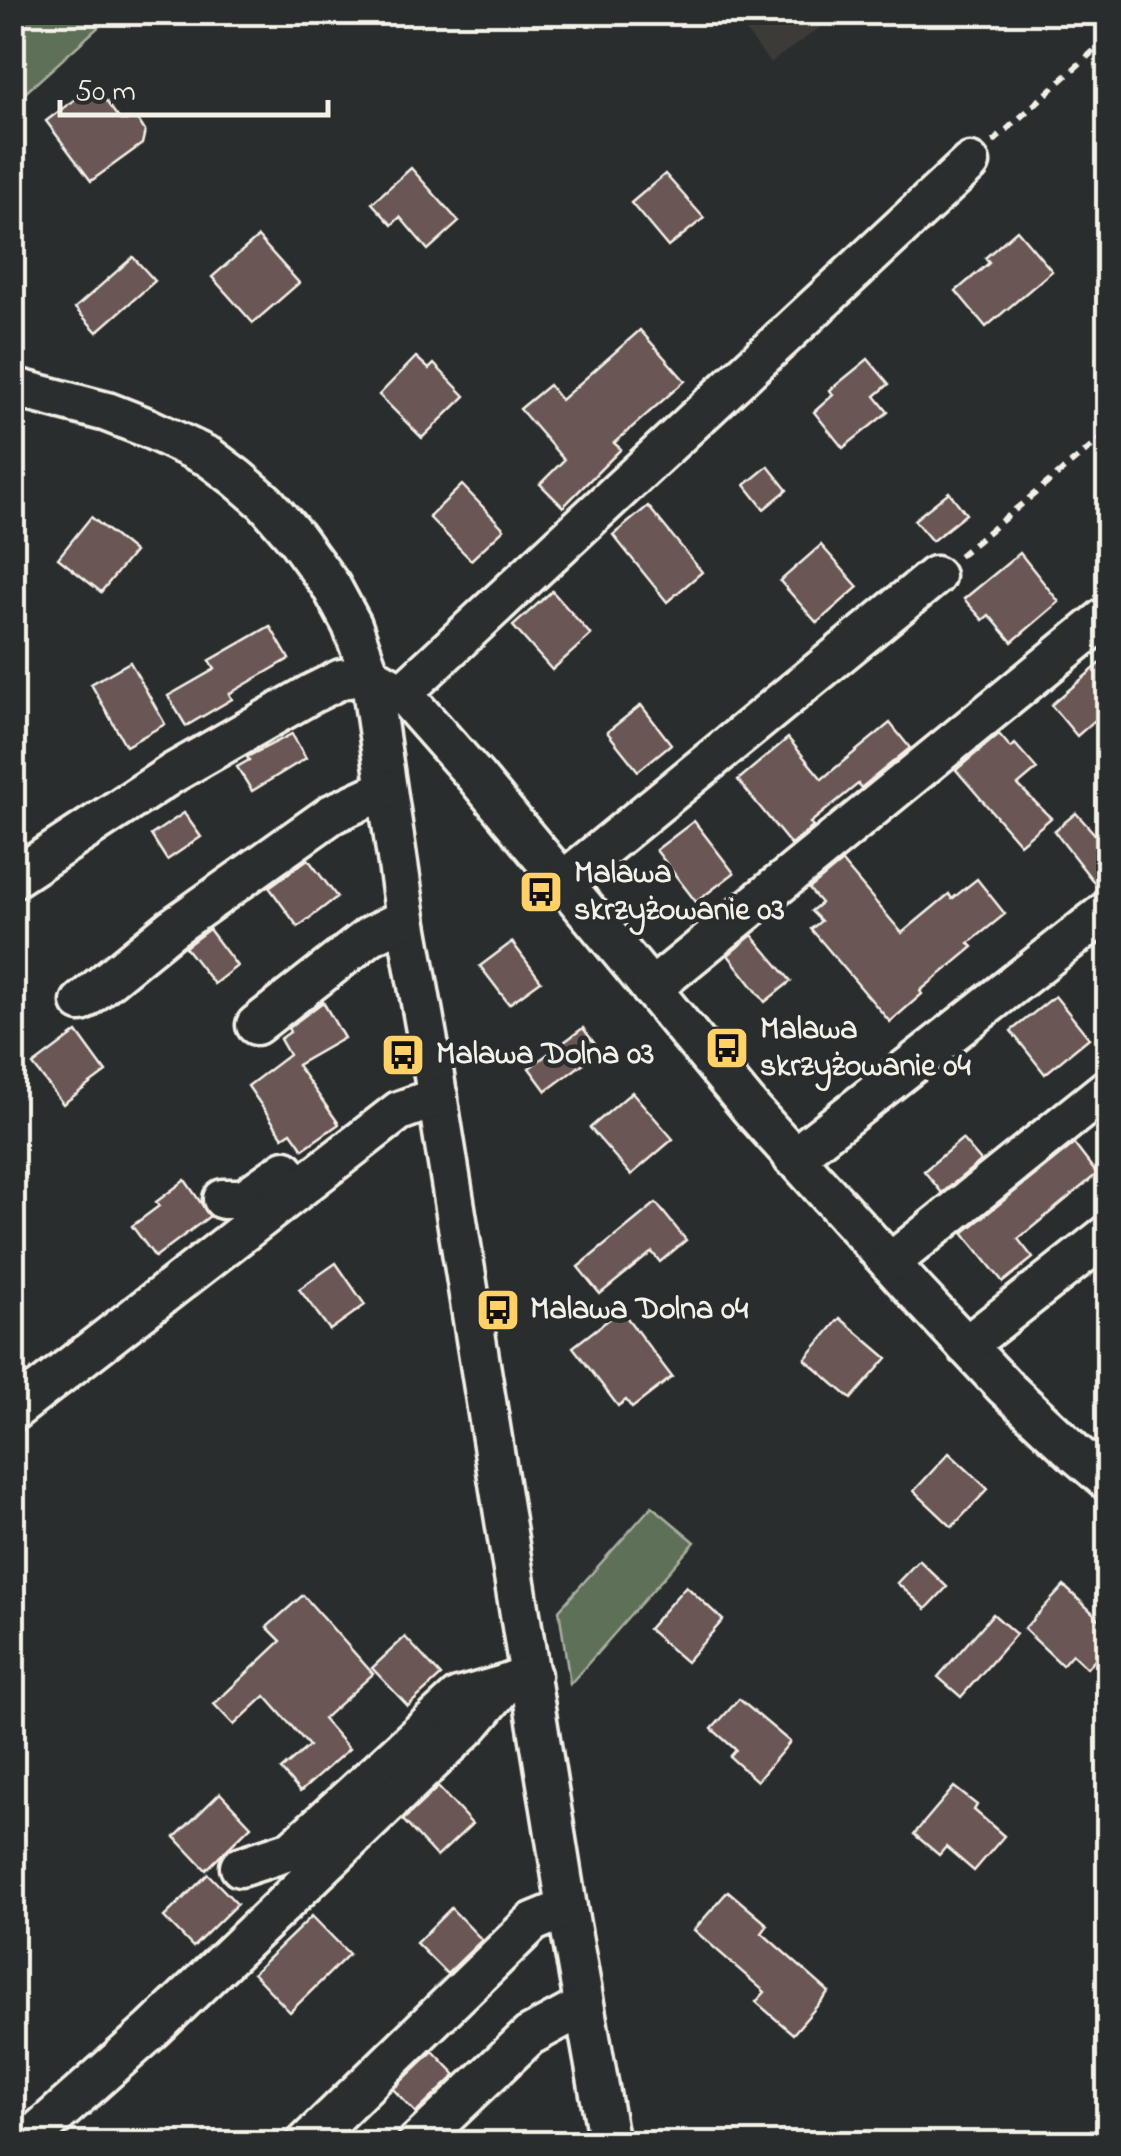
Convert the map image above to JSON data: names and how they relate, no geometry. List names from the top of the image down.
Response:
{
  "places": {
    "bus stop": [
      "Malawa skrzyżowanie 03",
      "Malawa skrzyżowanie 04",
      "Malawa Dolna 03",
      "Malawa Dolna 04"
    ]
  },
  "scale_bar": "50 m"
}
